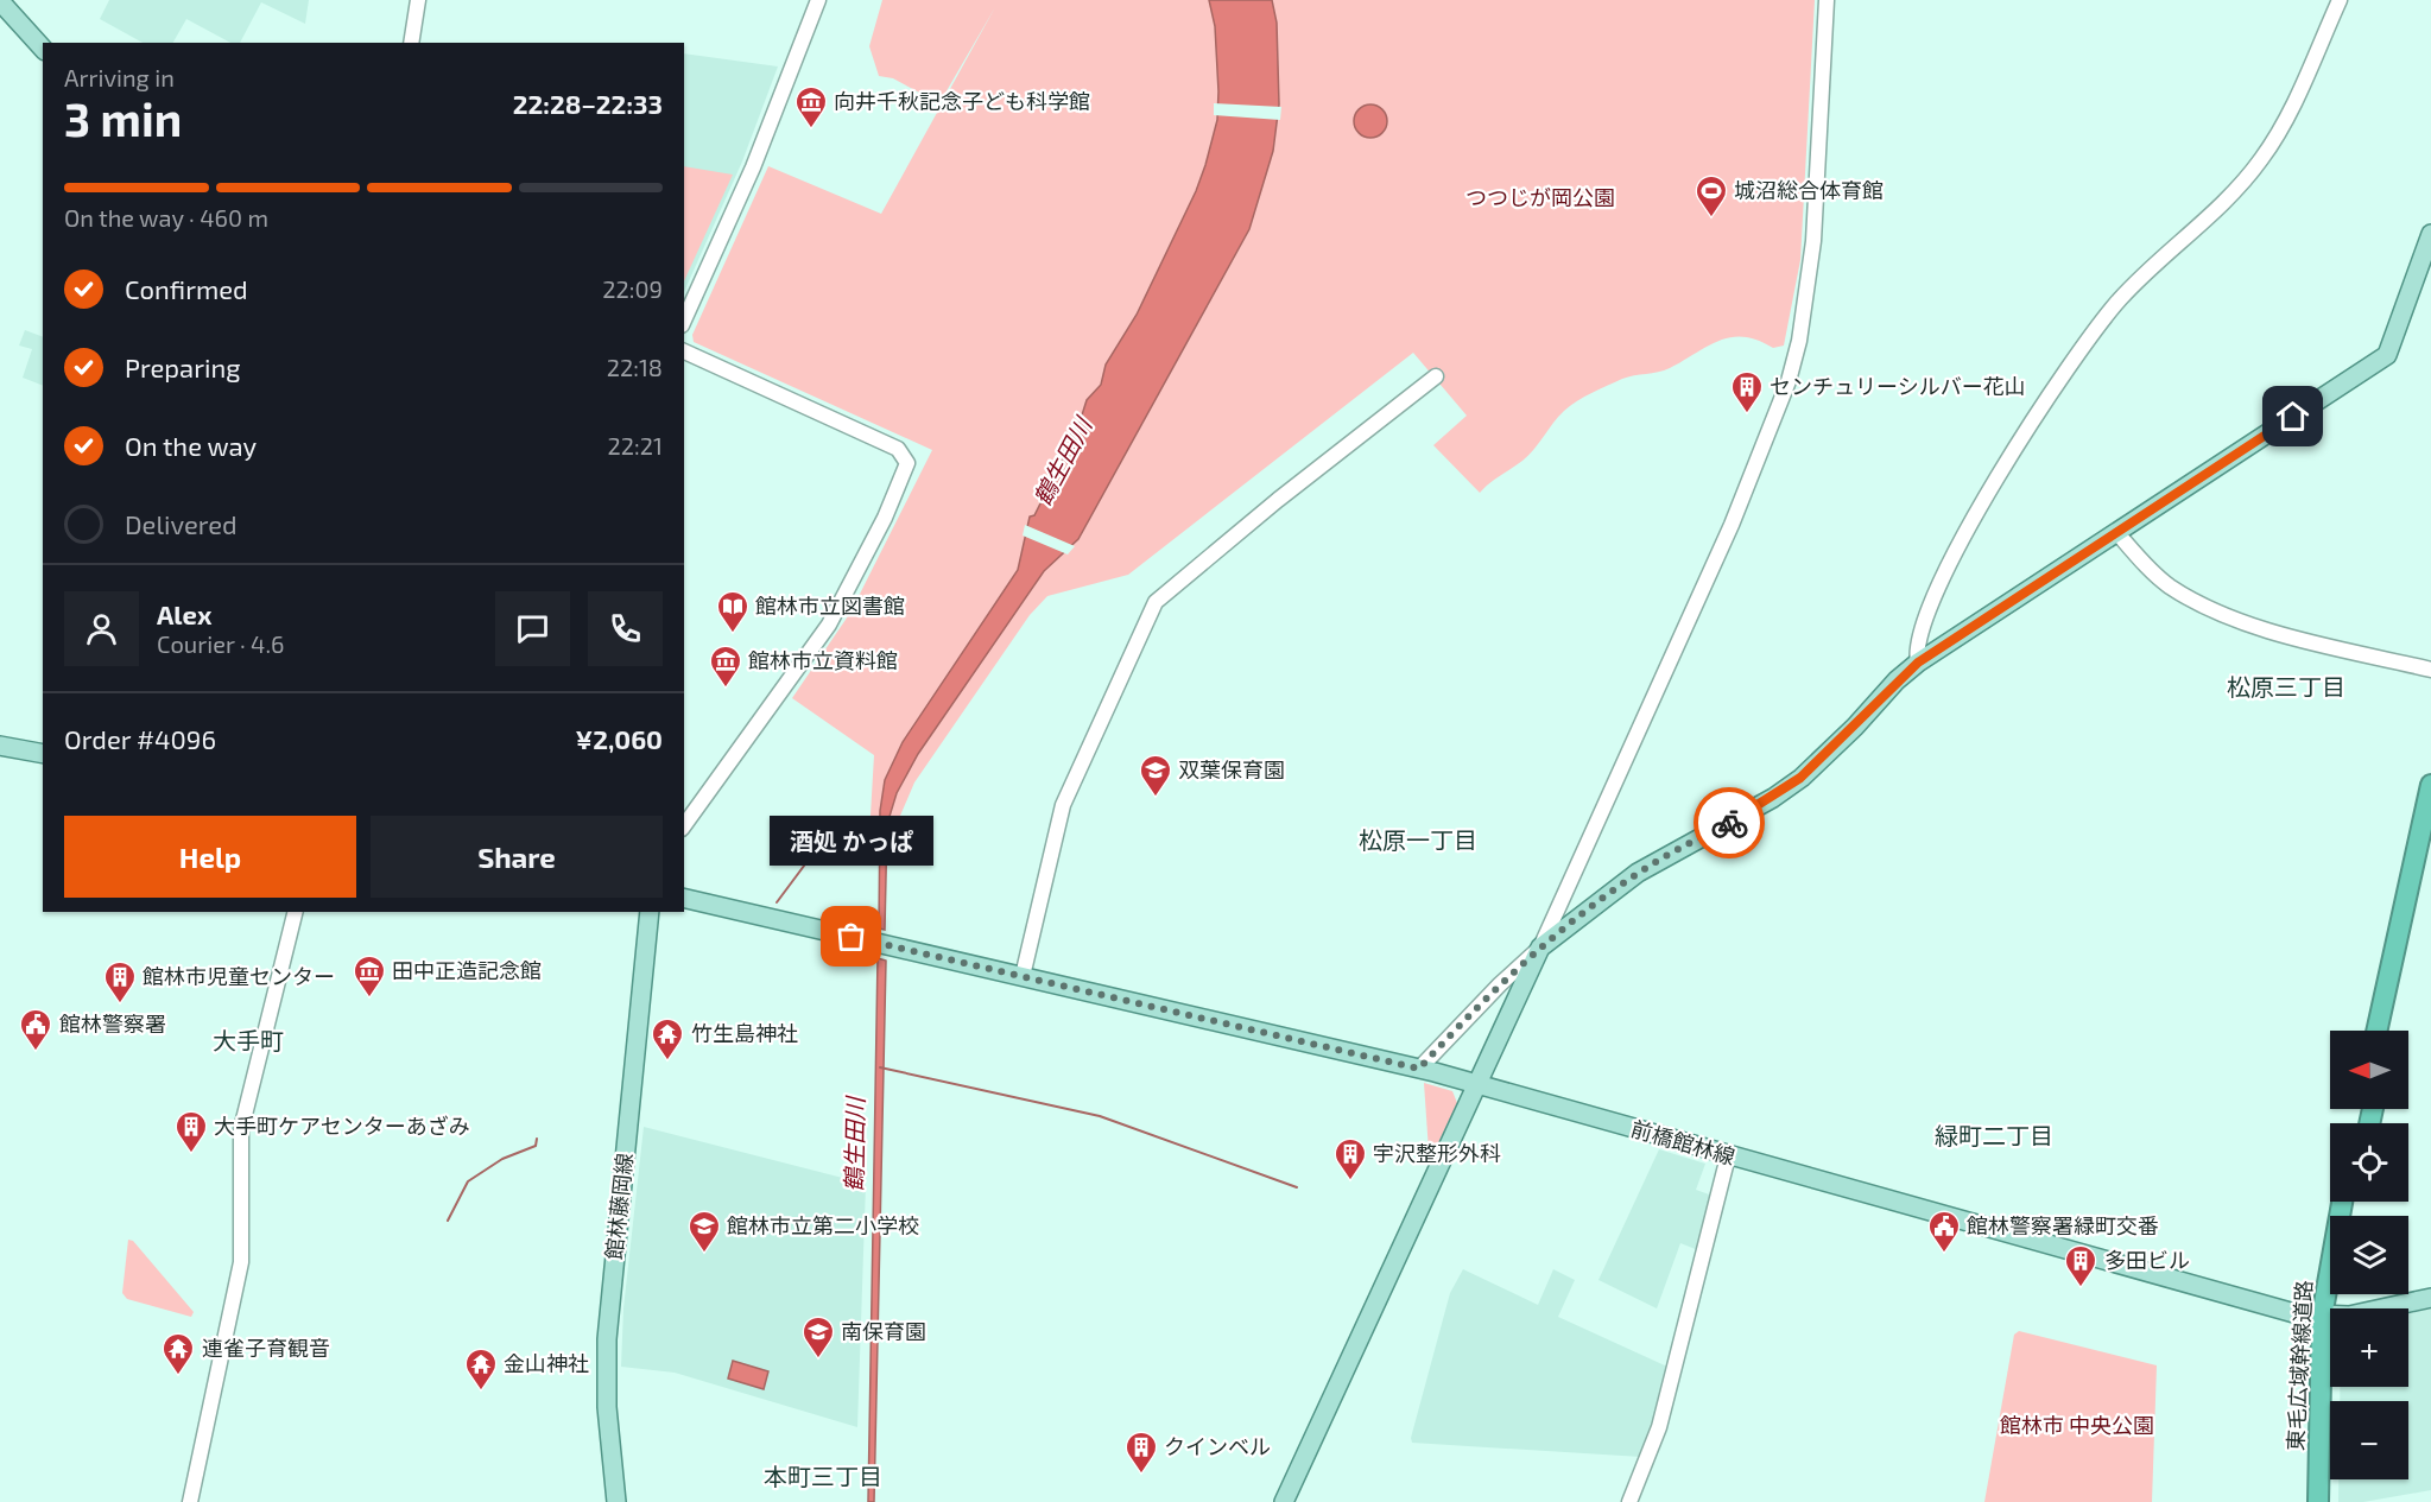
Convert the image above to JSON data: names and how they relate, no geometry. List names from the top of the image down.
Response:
{
  "streets": {
    "highway": ["東毛広域幹線道路"],
    "main road": ["前橋館林線", "館林藤岡線"]
  },
  "crossings": [
    ["前橋館林線", "東毛広域幹線道路"]
  ],
  "districts": [
    "松原三丁目",
    "松原一丁目",
    "大手町",
    "緑町二丁目",
    "本町三丁目"
  ],
  "water": ["鶴生田川"],
  "parks": ["つつじが岡公園", "館林市 中央公園"],
  "places": {
    "museum": ["向井千秋記念子ども科学館", "館林市立資料館", "田中正造記念館"],
    "sports": ["城沼総合体育館"],
    "building": [
      "センチュリーシルバー花山",
      "館林市児童センター",
      "大手町ケアセンターあざみ",
      "宇沢整形外科",
      "多田ビル",
      "クインベル"
    ],
    "library": ["館林市立図書館"],
    "school or university": ["双葉保育園", "館林市立第二小学校", "南保育園"],
    "other": ["酒処 かっぱ"],
    "public building": ["館林警察署", "館林警察署緑町交番"],
    "temple": ["竹生島神社", "連雀子育観音", "金山神社"]
  },
  "north": "left",
  "page": {
    "heading": ["3 min", "Arriving in", "22:28–22:33"],
    "panel": [
      "Alex",
      "Courier · 4.6",
      "Order #4096",
      "¥2,060"
    ],
    "bar": "On the way · 460 m",
    "list": [
      ["Confirmed", "22:09"],
      ["Preparing", "22:18"],
      ["On the way", "22:21"],
      "Delivered"
    ],
    "buttons": ["Help", "Share"],
    "bubble": "酒処 かっぱ",
    "map_buttons": ["+", "−"]
  }
}
